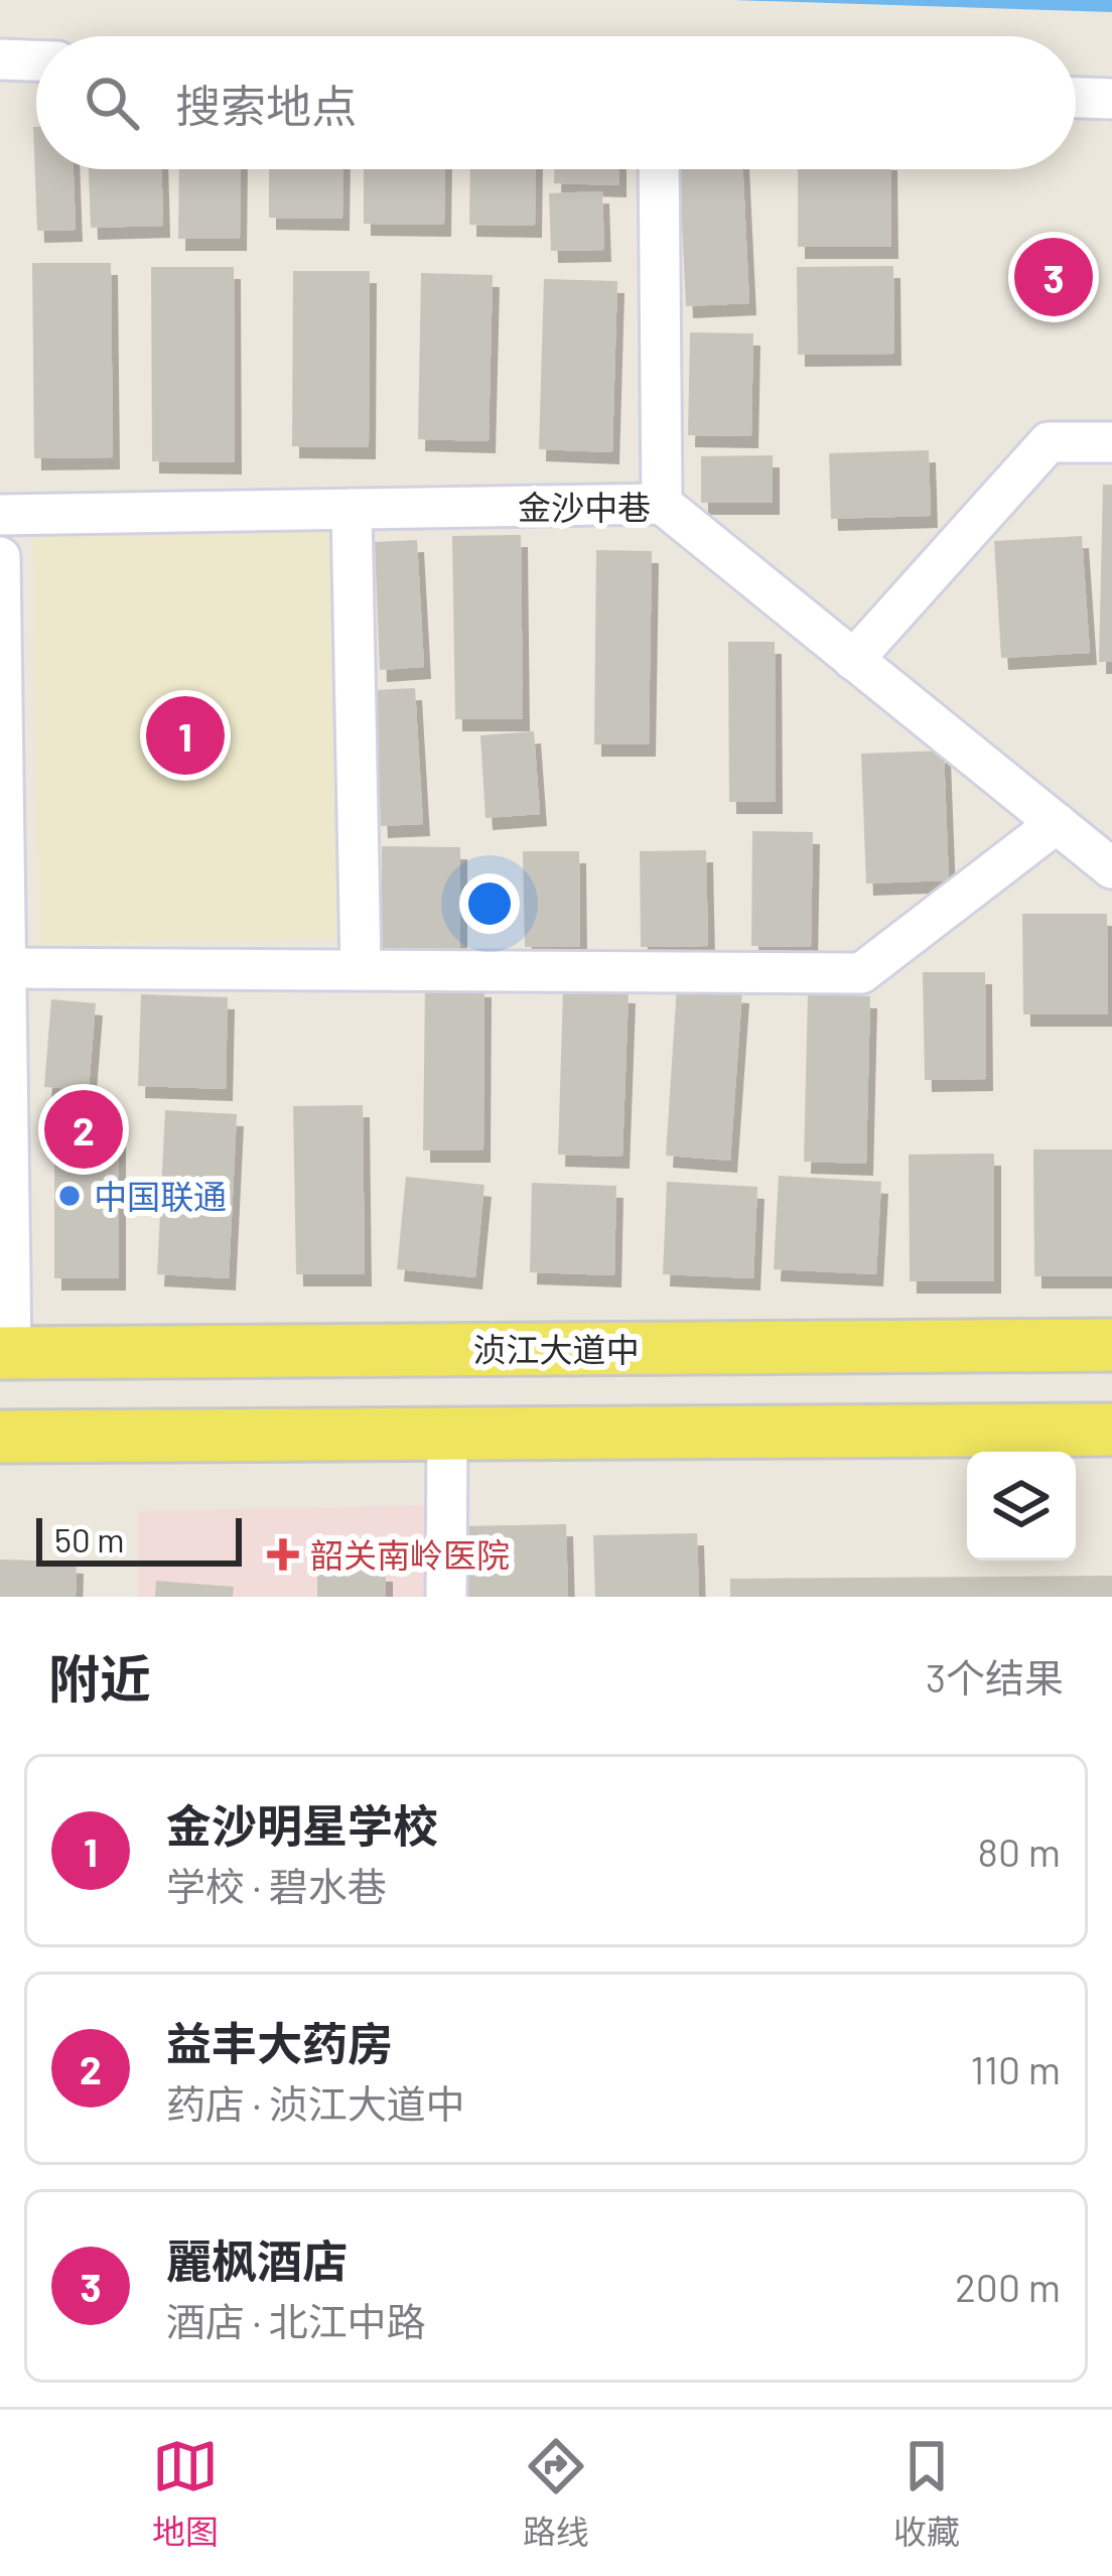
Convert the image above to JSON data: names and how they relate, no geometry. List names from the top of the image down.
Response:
{
  "streets": {
    "main road": ["浈江大道中"],
    "street": ["金沙中巷"]
  },
  "places": {
    "other": ["中国联通"],
    "health": ["韶关南岭医院"]
  },
  "scale_bar": "50 m",
  "page": {
    "search": "搜索地点",
    "pins": ["3", "1", "2"],
    "scale": "50 m",
    "heading": ["附近", "3个结果"],
    "list": [
      {
        "mark": "1",
        "name": "金沙明星学校",
        "note": "学校 · 碧水巷",
        "value": "80 m"
      },
      {
        "mark": "2",
        "name": "益丰大药房",
        "note": "药店 · 浈江大道中",
        "value": "110 m"
      },
      {
        "mark": "3",
        "name": "麗枫酒店",
        "note": "酒店 · 北江中路",
        "value": "200 m"
      }
    ],
    "nav": ["地图", "路线", "收藏"]
  }
}
